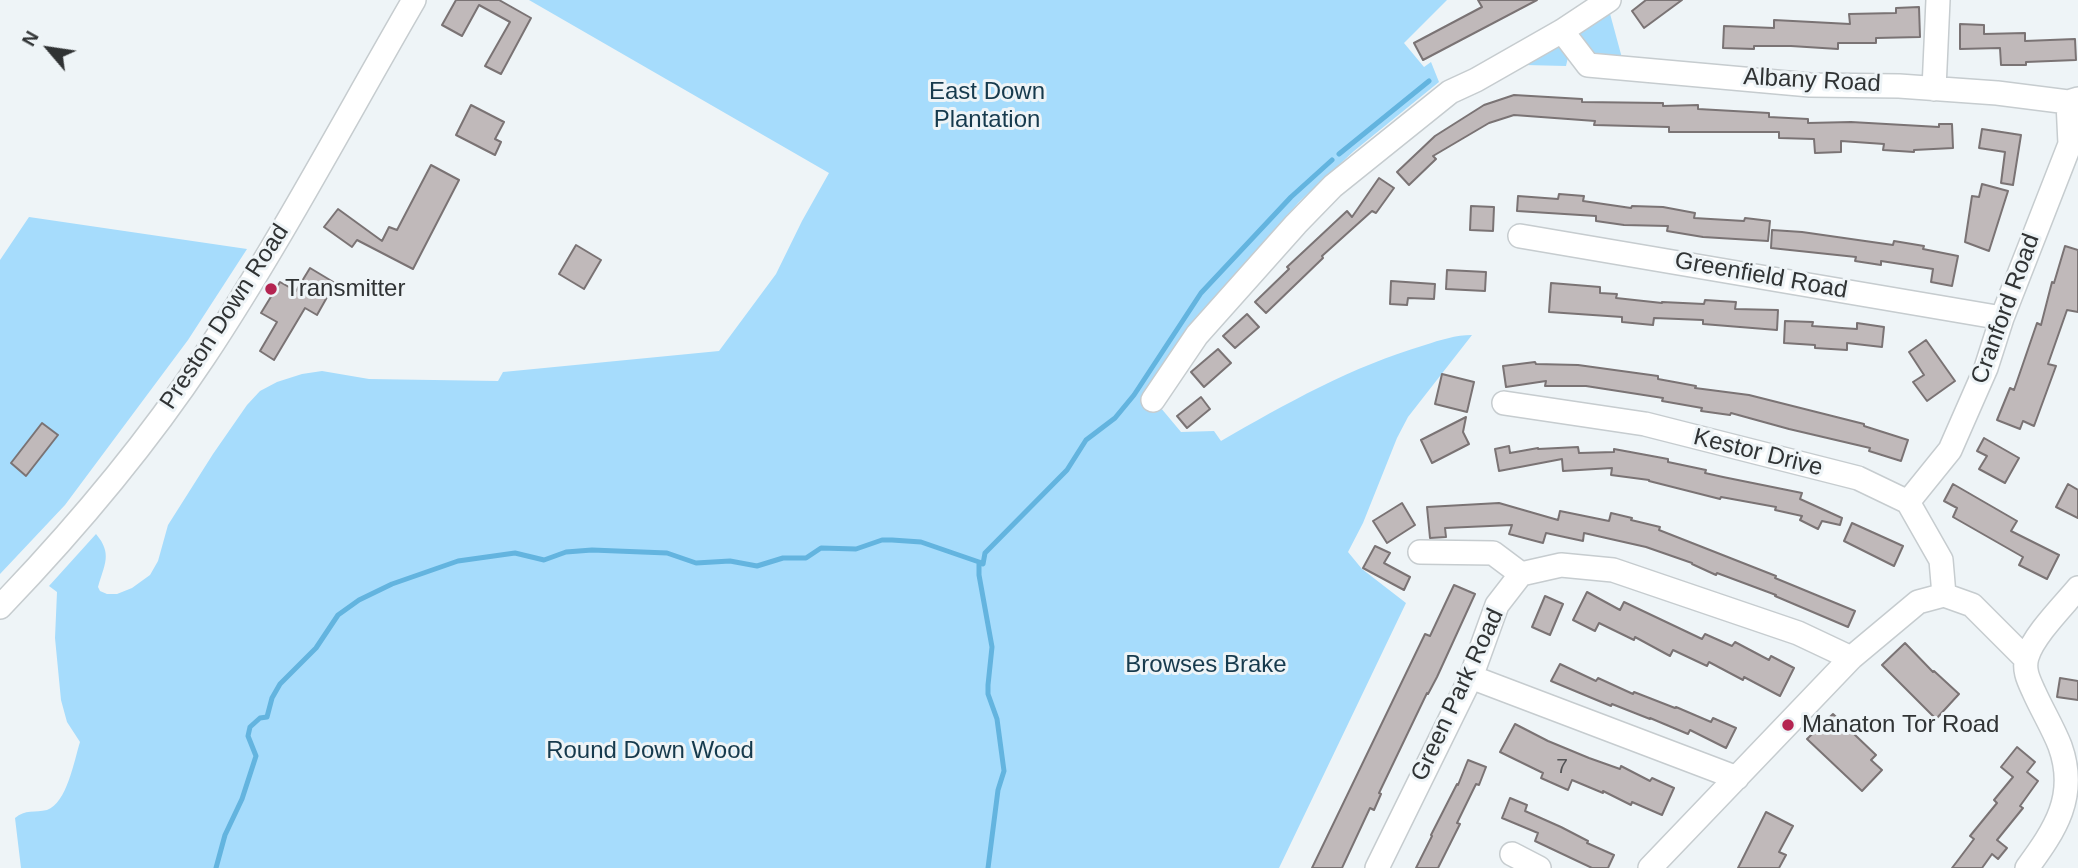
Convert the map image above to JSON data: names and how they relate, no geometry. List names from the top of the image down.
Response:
{
  "streets": {
    "street": [
      "Albany Road",
      "Greenfield Road",
      "Cranford Road",
      "Preston Down Road",
      "Kestor Drive",
      "Green Park Road"
    ]
  },
  "crossings": [
    ["Albany Road", "Cranford Road"],
    ["Greenfield Road", "Cranford Road"],
    ["Cranford Road", "Kestor Drive"]
  ],
  "parks": ["East Down Plantation", "Browses Brake", "Round Down Wood"],
  "places": ["Transmitter", "Manaton Tor Road"],
  "house_numbers": ["7"],
  "north": "top left"
}
